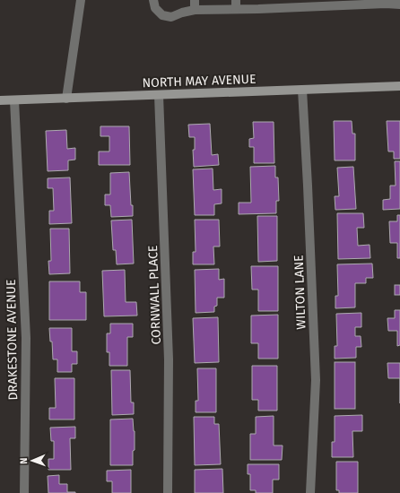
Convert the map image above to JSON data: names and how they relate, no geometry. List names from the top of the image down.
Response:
{
  "streets": {
    "main road": ["NORTH MAY AVENUE"],
    "street": ["WILTON LANE", "CORNWALL PLACE", "DRAKESTONE AVENUE"]
  },
  "crossings": [
    ["NORTH MAY AVENUE", "WILTON LANE"],
    ["NORTH MAY AVENUE", "CORNWALL PLACE"],
    ["NORTH MAY AVENUE", "DRAKESTONE AVENUE"]
  ],
  "north": "left"
}
